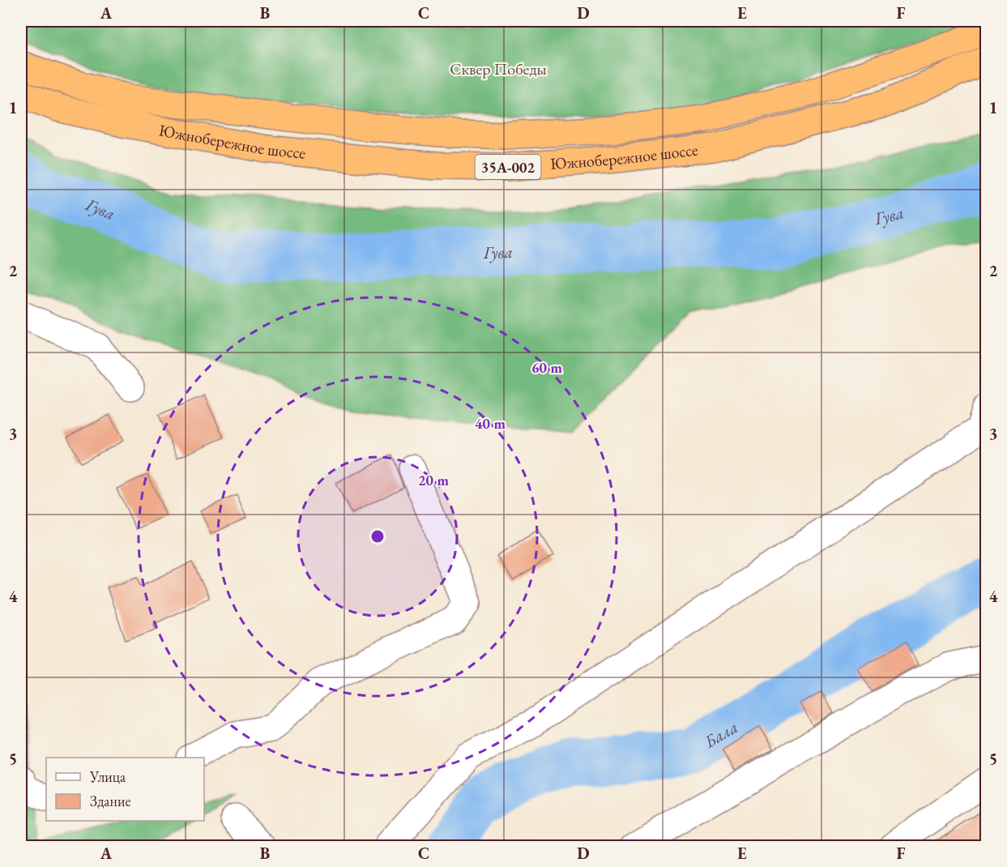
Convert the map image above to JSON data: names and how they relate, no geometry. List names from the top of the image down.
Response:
{
  "streets": {
    "highway": ["Южнобережное шоссе", "35А-002"]
  },
  "water": ["Гува", "Бала"],
  "parks": ["Сквер Победы"],
  "legend": ["Улица", "Здание"],
  "grid": {
    "columns": [
      "A",
      "B",
      "C",
      "D",
      "E",
      "F"
    ],
    "rows": [
      "1",
      "2",
      "3",
      "4",
      "5"
    ]
  },
  "rings": ["60 m", "40 m", "20 m"]
}
